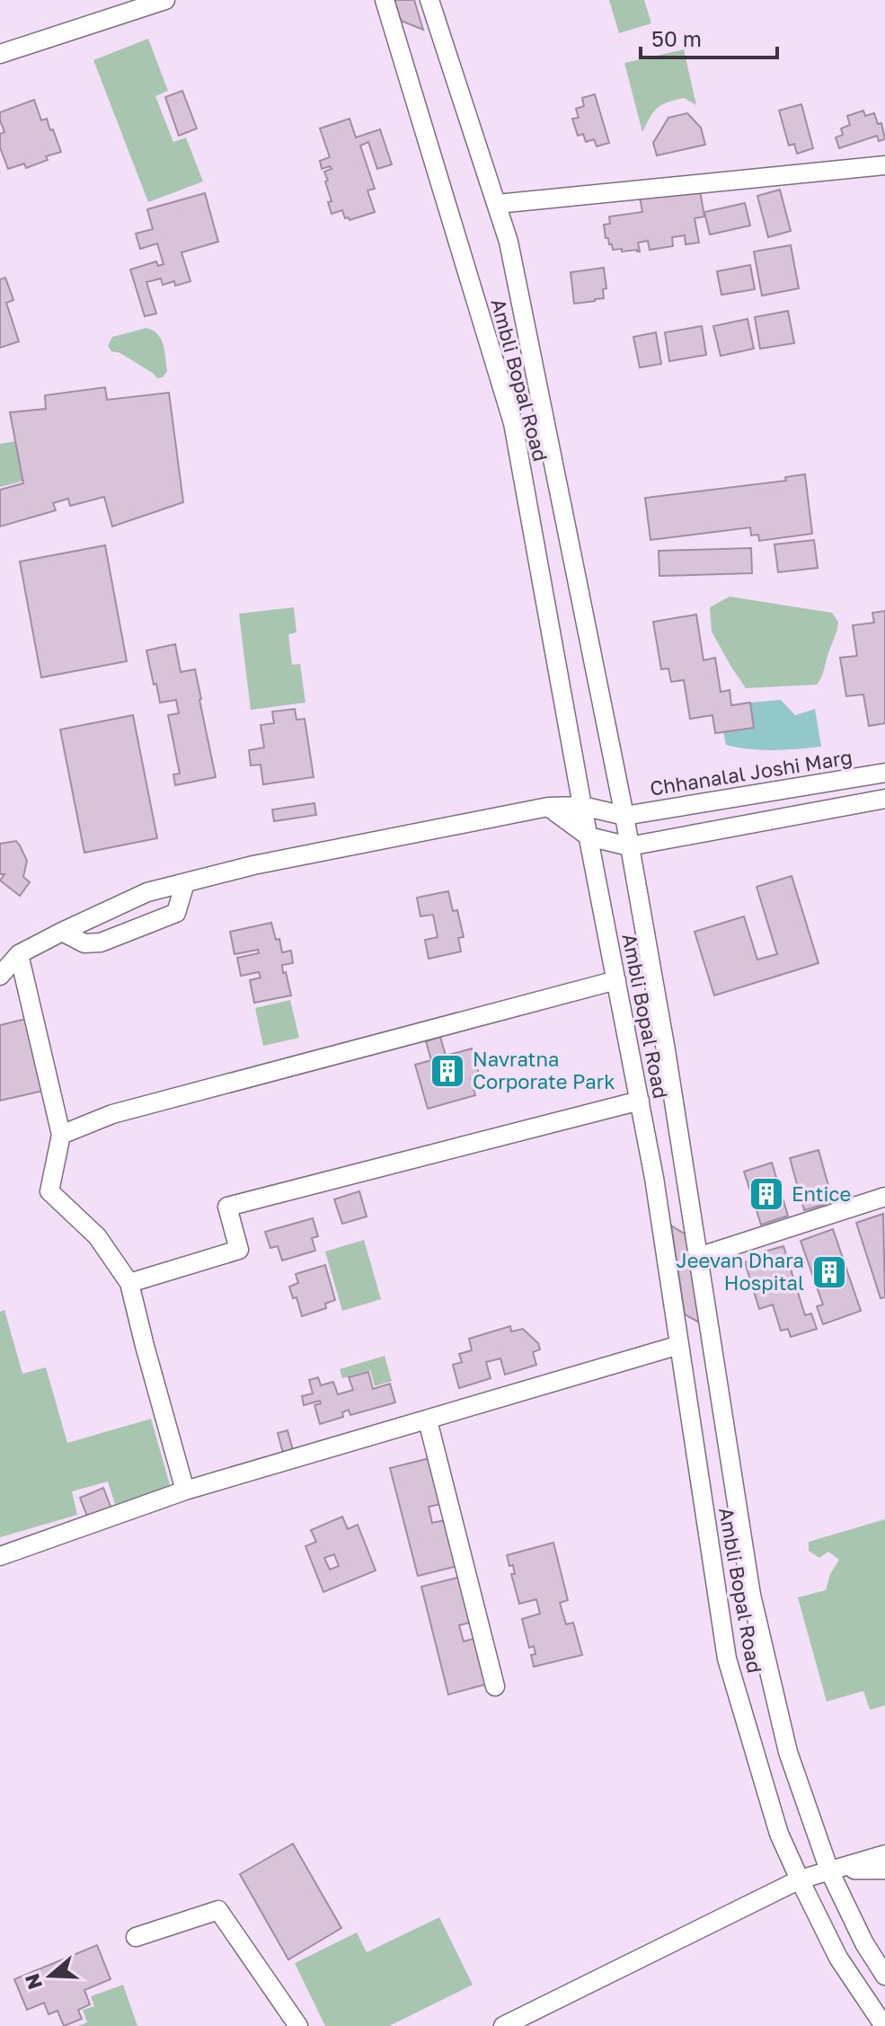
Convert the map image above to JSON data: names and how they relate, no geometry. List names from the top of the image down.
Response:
{
  "streets": {
    "street": ["Ambli Bopal Road", "Chhanalal Joshi Marg"]
  },
  "crossings": [
    ["Ambli Bopal Road", "Chhanalal Joshi Marg"]
  ],
  "places": {
    "building": ["Navratna Corporate Park", "Entice", "Jeevan Dhara Hospital"]
  },
  "scale_bar": "50 m",
  "north": "left"
}
